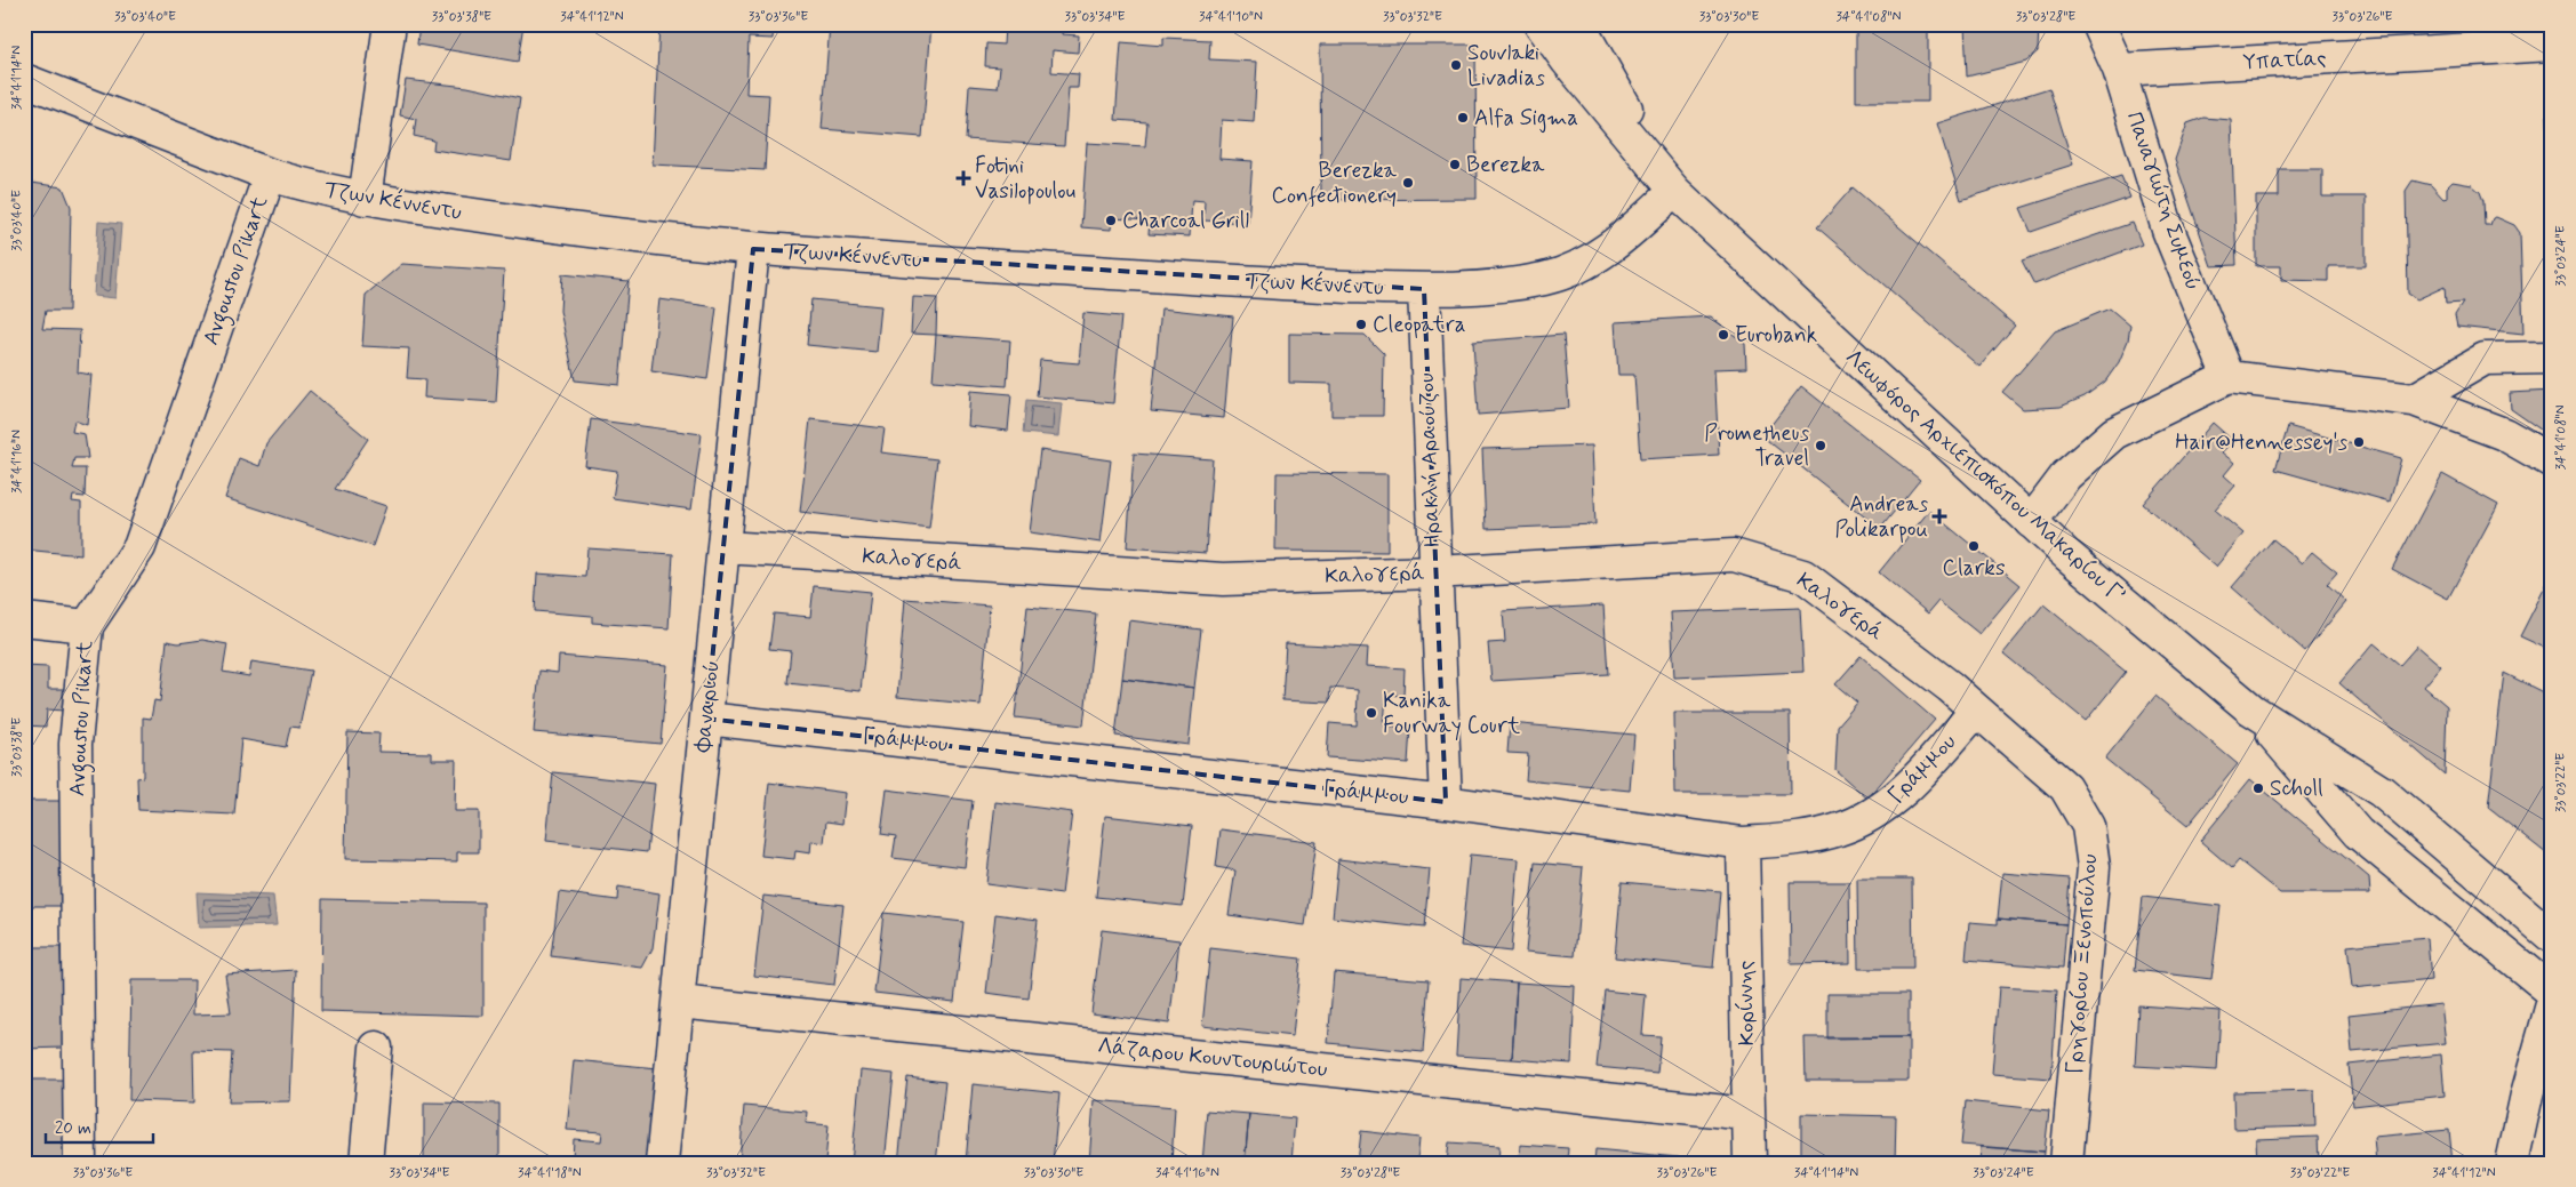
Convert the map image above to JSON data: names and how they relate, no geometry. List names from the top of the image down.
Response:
{
  "streets": {
    "street": [
      "Υπατίας",
      "Τζων Κέννεντυ",
      "Παναγιώτη Συμεού",
      "Avgoustou Pikart",
      "Ηρακλή Αραούζου",
      "Λεωφόρος Αρχιεπισκόπου Μακαρίου Γ’",
      "Καλογερά",
      "Φαναριού",
      "Γράμμου",
      "Γρηγορίου Ξενοπούλου",
      "Κορίννης",
      "Λάζαρου Κουντουριώτου"
    ]
  },
  "crossings": [
    ["Υπατίας", "Παναγιώτη Συμεού"],
    ["Τζων Κέννεντυ", "Avgoustou Pikart"],
    ["Τζων Κέννεντυ", "Ηρακλή Αραούζου"],
    ["Τζων Κέννεντυ", "Λεωφόρος Αρχιεπισκόπου Μακαρίου Γ’"],
    ["Τζων Κέννεντυ", "Φαναριού"],
    ["Ηρακλή Αραούζου", "Καλογερά"],
    ["Ηρακλή Αραούζου", "Γράμμου"],
    ["Καλογερά", "Φαναριού"],
    ["Καλογερά", "Γράμμου"],
    ["Καλογερά", "Γρηγορίου Ξενοπούλου"],
    ["Φαναριού", "Γράμμου"],
    ["Φαναριού", "Λάζαρου Κουντουριώτου"],
    ["Γράμμου", "Γρηγορίου Ξενοπούλου"],
    ["Γράμμου", "Κορίννης"],
    ["Κορίννης", "Λάζαρου Κουντουριώτου"]
  ],
  "places": {
    "other": [
      "Souvlaki Livadias",
      "Alfa Sigma",
      "Berezka",
      "Berezka Confectionery",
      "Charcoal Grill",
      "Cleopatra",
      "Eurobank",
      "Hair@Hennessey's",
      "Prometheus Travel",
      "Clarks",
      "Kanika Fourway Court",
      "Scholl"
    ],
    "health": ["Fotini Vasilopoulou", "Andreas Polikarpou"]
  },
  "scale_bar": "20 m",
  "coordinates": [
    "33°03'40\"E",
    "33°03'38\"E",
    "34°41'12\"N",
    "33°03'36\"E",
    "33°03'34\"E",
    "34°41'10\"N",
    "33°03'32\"E",
    "33°03'30\"E",
    "34°41'08\"N",
    "33°03'28\"E",
    "33°03'26\"E",
    "34°41'14\"N",
    "33°03'24\"E",
    "34°41'16\"N",
    "33°03'22\"E",
    "34°41'18\"N"
  ]
}
